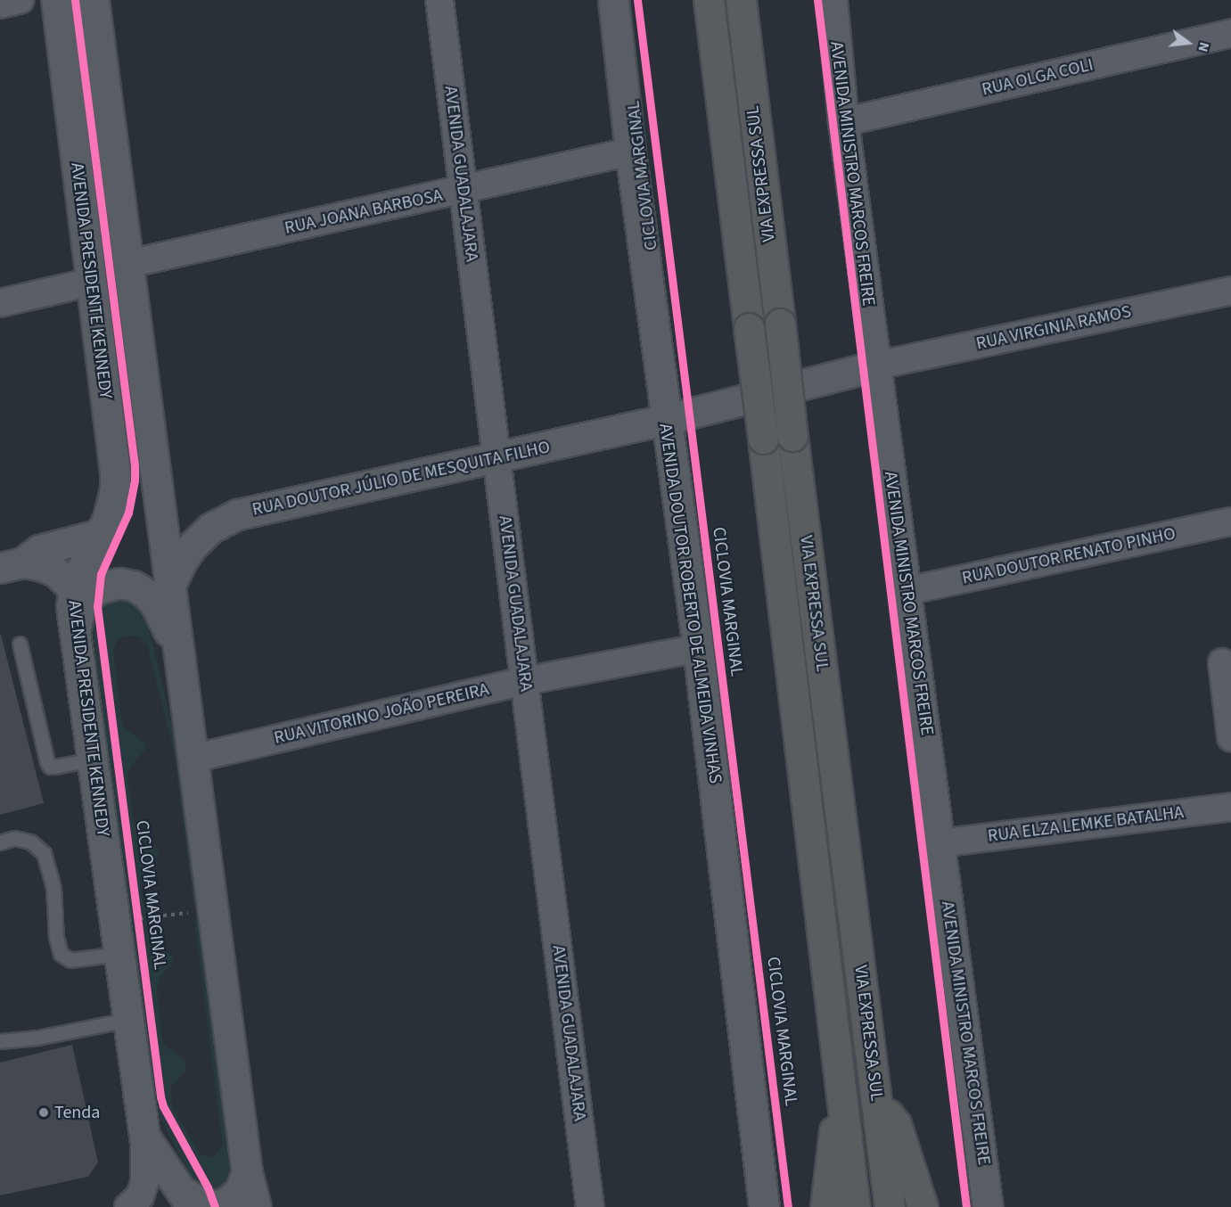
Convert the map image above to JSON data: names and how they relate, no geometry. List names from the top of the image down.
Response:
{
  "streets": {
    "highway": ["VIA EXPRESSA SUL"],
    "main road": [
      "AVENIDA MINISTRO MARCOS FREIRE",
      "AVENIDA PRESIDENTE KENNEDY",
      "RUA DOUTOR JÚLIO DE MESQUITA FILHO",
      "AVENIDA DOUTOR ROBERTO DE ALMEIDA VINHAS"
    ],
    "street": [
      "RUA OLGA COLI",
      "AVENIDA GUADALAJARA",
      "RUA JOANA BARBOSA",
      "RUA VIRGINIA RAMOS",
      "RUA DOUTOR RENATO PINHO",
      "RUA VITORINO JOÃO PEREIRA",
      "RUA ELZA LEMKE BATALHA"
    ],
    "cycle path": ["CICLOVIA MARGINAL"]
  },
  "crossings": [
    ["RUA OLGA COLI", "AVENIDA MINISTRO MARCOS FREIRE"],
    ["AVENIDA GUADALAJARA", "RUA JOANA BARBOSA"],
    ["AVENIDA GUADALAJARA", "RUA DOUTOR JÚLIO DE MESQUITA FILHO"],
    ["AVENIDA GUADALAJARA", "RUA VITORINO JOÃO PEREIRA"],
    ["AVENIDA MINISTRO MARCOS FREIRE", "RUA VIRGINIA RAMOS"],
    ["AVENIDA MINISTRO MARCOS FREIRE", "RUA DOUTOR JÚLIO DE MESQUITA FILHO"],
    ["AVENIDA MINISTRO MARCOS FREIRE", "RUA DOUTOR RENATO PINHO"],
    ["AVENIDA MINISTRO MARCOS FREIRE", "RUA ELZA LEMKE BATALHA"],
    ["RUA JOANA BARBOSA", "AVENIDA DOUTOR ROBERTO DE ALMEIDA VINHAS"],
    ["RUA VIRGINIA RAMOS", "RUA DOUTOR JÚLIO DE MESQUITA FILHO"],
    ["RUA DOUTOR JÚLIO DE MESQUITA FILHO", "AVENIDA DOUTOR ROBERTO DE ALMEIDA VINHAS"],
    ["AVENIDA DOUTOR ROBERTO DE ALMEIDA VINHAS", "RUA VITORINO JOÃO PEREIRA"]
  ],
  "places": ["Tenda"],
  "north": "right"
}
